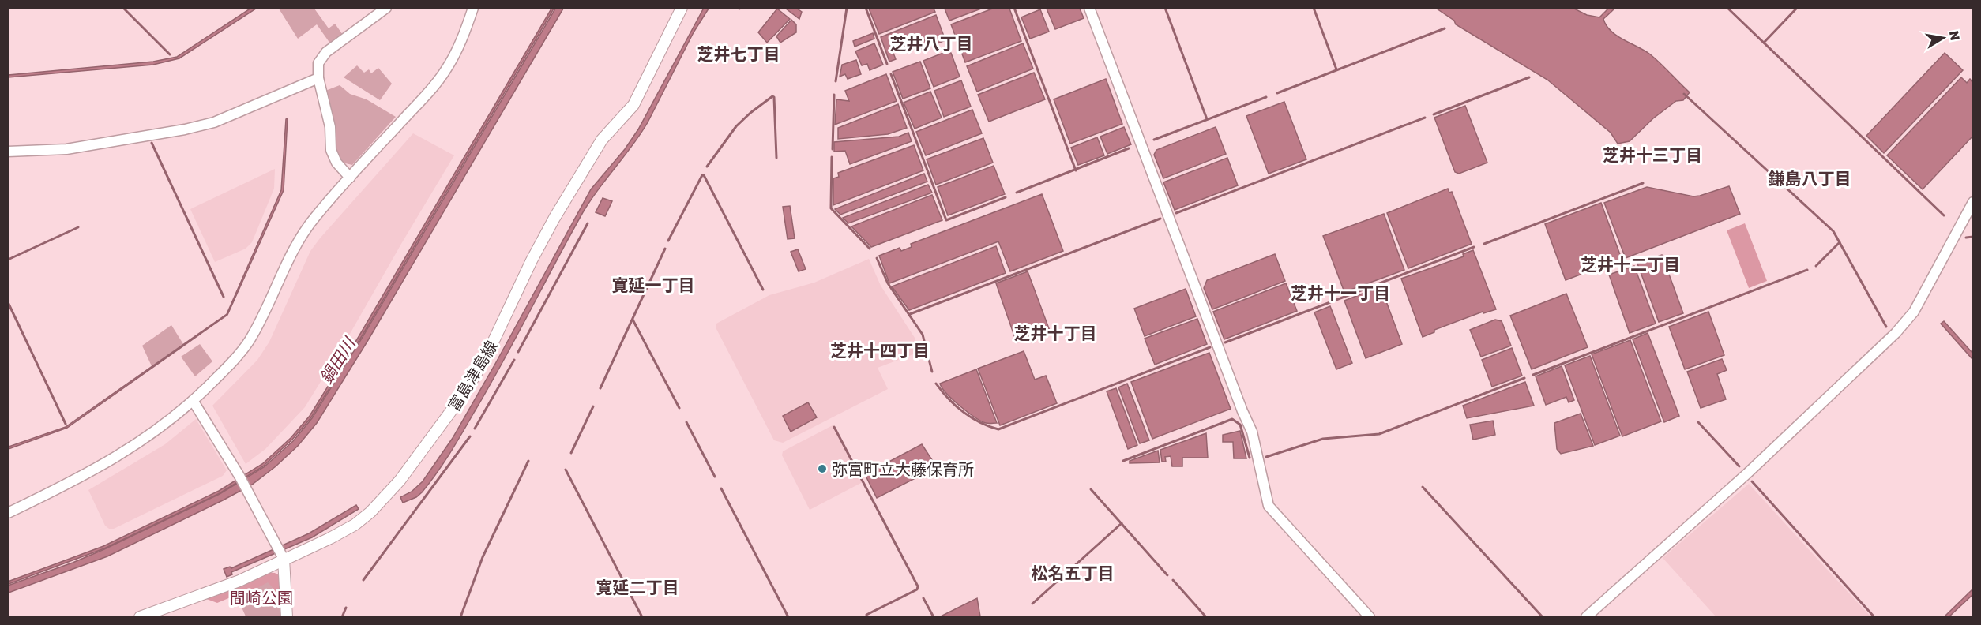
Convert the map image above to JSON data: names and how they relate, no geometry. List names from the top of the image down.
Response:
{
  "streets": {
    "main road": ["富島津島線"]
  },
  "districts": [
    "芝井八丁目",
    "芝井七丁目",
    "芝井十三丁目",
    "鎌島八丁目",
    "芝井十二丁目",
    "寛延一丁目",
    "芝井十一丁目",
    "芝井十丁目",
    "芝井十四丁目",
    "松名五丁目",
    "寛延二丁目"
  ],
  "water": ["鍋田川"],
  "parks": ["間崎公園"],
  "places": ["弥富町立大藤保育所"],
  "north": "right"
}
